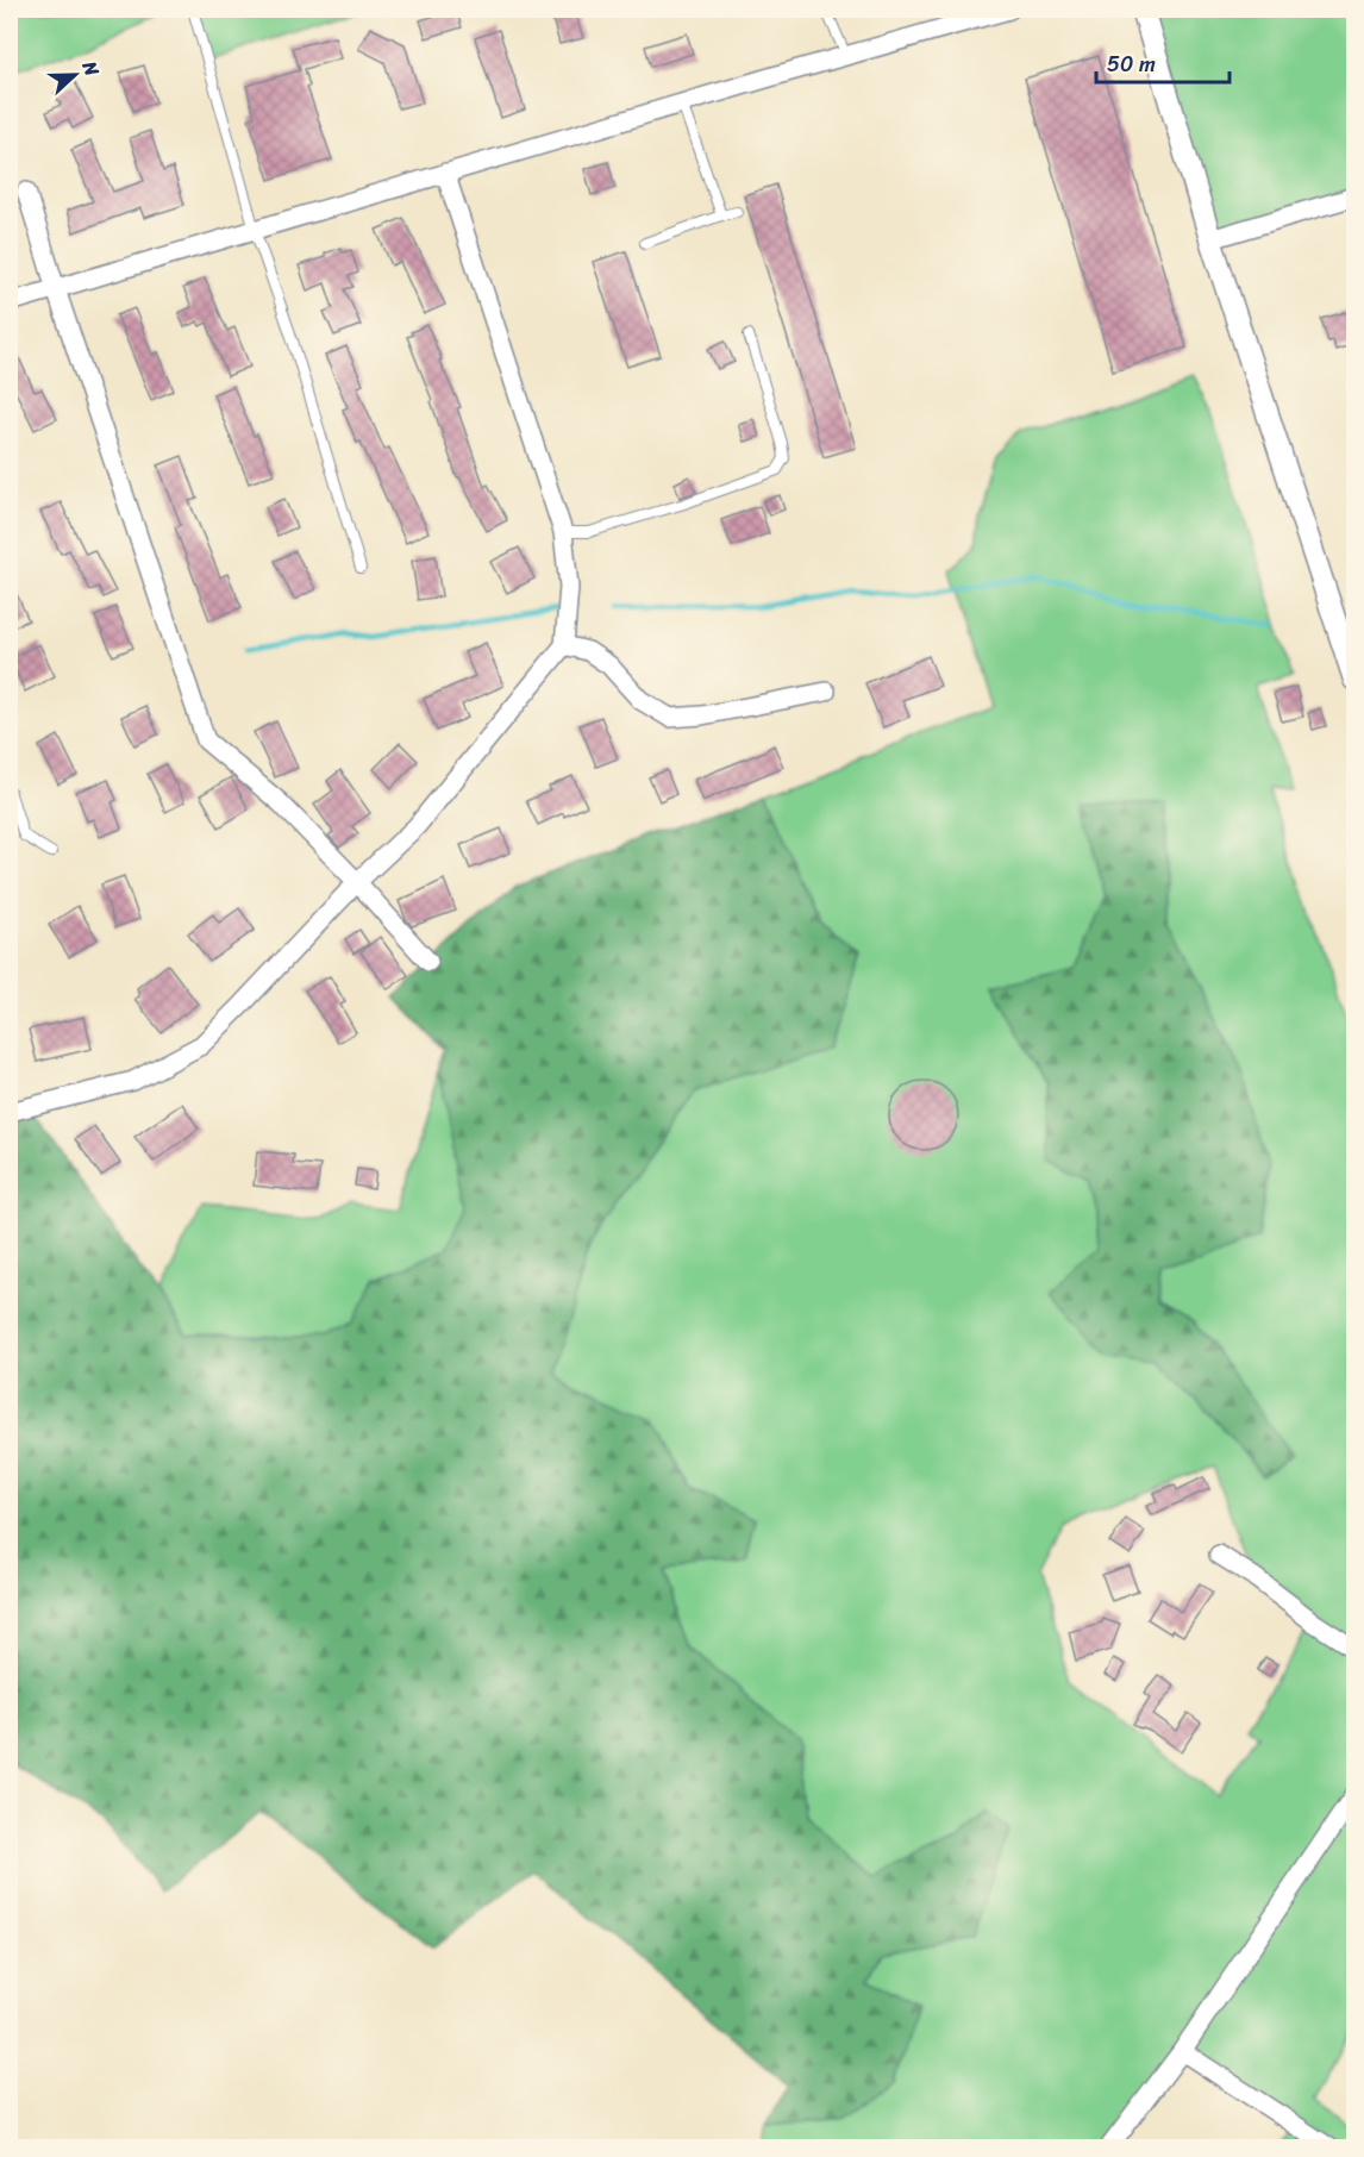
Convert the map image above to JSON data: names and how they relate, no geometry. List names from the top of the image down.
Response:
{
  "scale_bar": "50 m",
  "north": "right"
}
